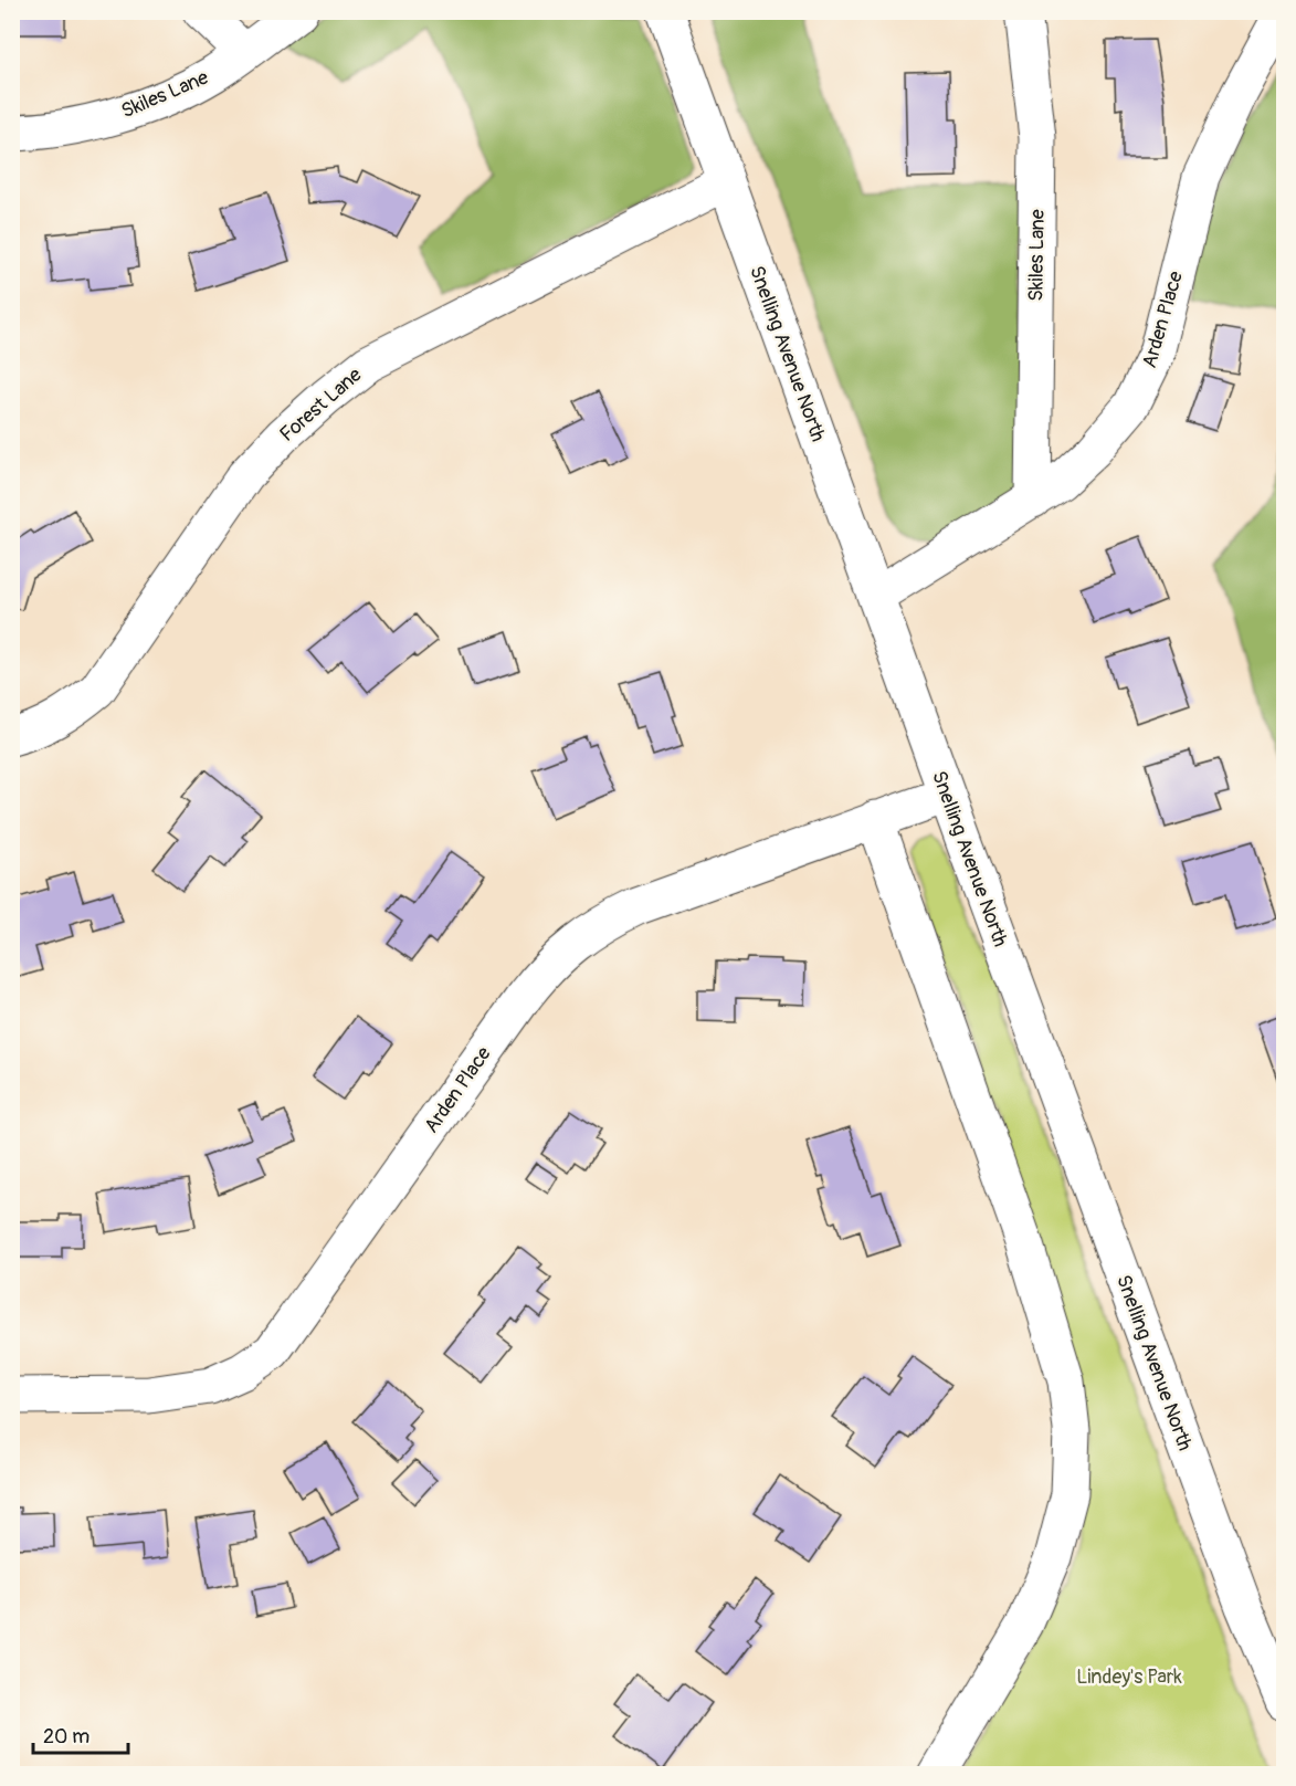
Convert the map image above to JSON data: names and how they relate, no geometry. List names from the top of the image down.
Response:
{
  "streets": {
    "street": [
      "Skiles Lane",
      "Arden Place",
      "Snelling Avenue North",
      "Forest Lane"
    ]
  },
  "crossings": [
    ["Skiles Lane", "Arden Place"],
    ["Arden Place", "Snelling Avenue North"],
    ["Snelling Avenue North", "Forest Lane"]
  ],
  "parks": ["Lindey's Park"],
  "scale_bar": "20 m"
}
